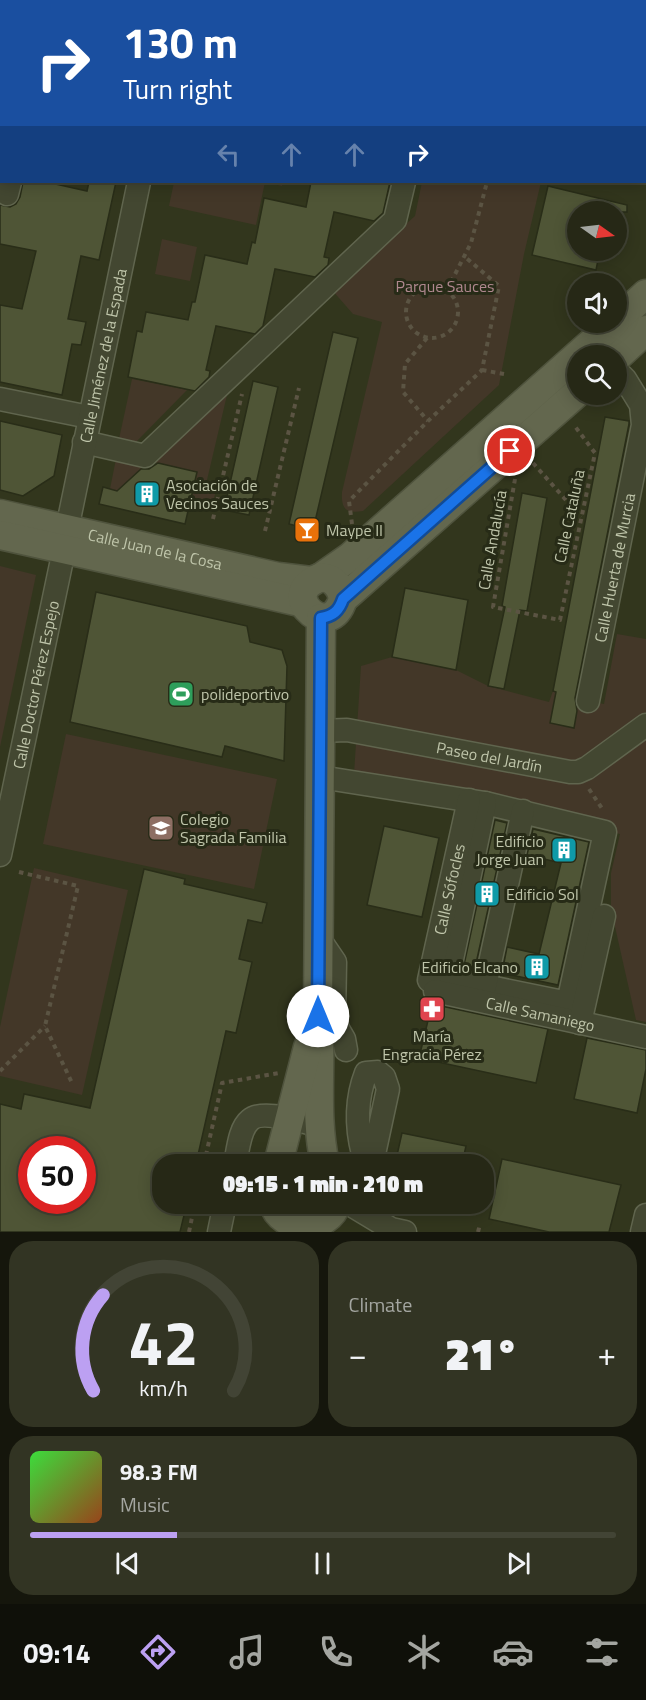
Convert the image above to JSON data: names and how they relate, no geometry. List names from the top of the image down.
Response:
{
  "streets": {
    "main road": ["Calle Juan de la Cosa"],
    "street": [
      "Calle Jiménez de la Espada",
      "Calle Huerta de Murcia",
      "Calle Doctor Pérez Espejo",
      "Paseo del Jardín",
      "Calle Sófocles",
      "Calle Samaniego"
    ],
    "path": ["Calle Cataluña", "Calle Andalucía"]
  },
  "crossings": [
    ["Calle Jiménez de la Espada", "Calle Juan de la Cosa"],
    ["Calle Jiménez de la Espada", "Calle Doctor Pérez Espejo"],
    ["Calle Cataluña", "Calle Andalucía"],
    ["Calle Juan de la Cosa", "Calle Doctor Pérez Espejo"],
    ["Calle Sófocles", "Calle Samaniego"]
  ],
  "parks": ["Parque Sauces"],
  "places": {
    "building": [
      "Asociación de Vecinos Sauces",
      "Edificio Jorge Juan",
      "Edificio Sol",
      "Edificio Elcano"
    ],
    "bar": ["Maype II"],
    "sports": ["polideportivo"],
    "school or university": ["Colegio Sagrada Familia"],
    "pharmacy": ["María Engracia Pérez"]
  },
  "north": "right",
  "page": {
    "turn": ["130 m", "Turn right"],
    "limit": "50",
    "trip": "09:15 · 1 min · 210 m",
    "tile": "Climate",
    "heat": ["−", "21°", "+"],
    "song": ["98.3 FM", "Music"],
    "tabs": "09:14",
    "gauge": ["42", "km/h"]
  }
}
